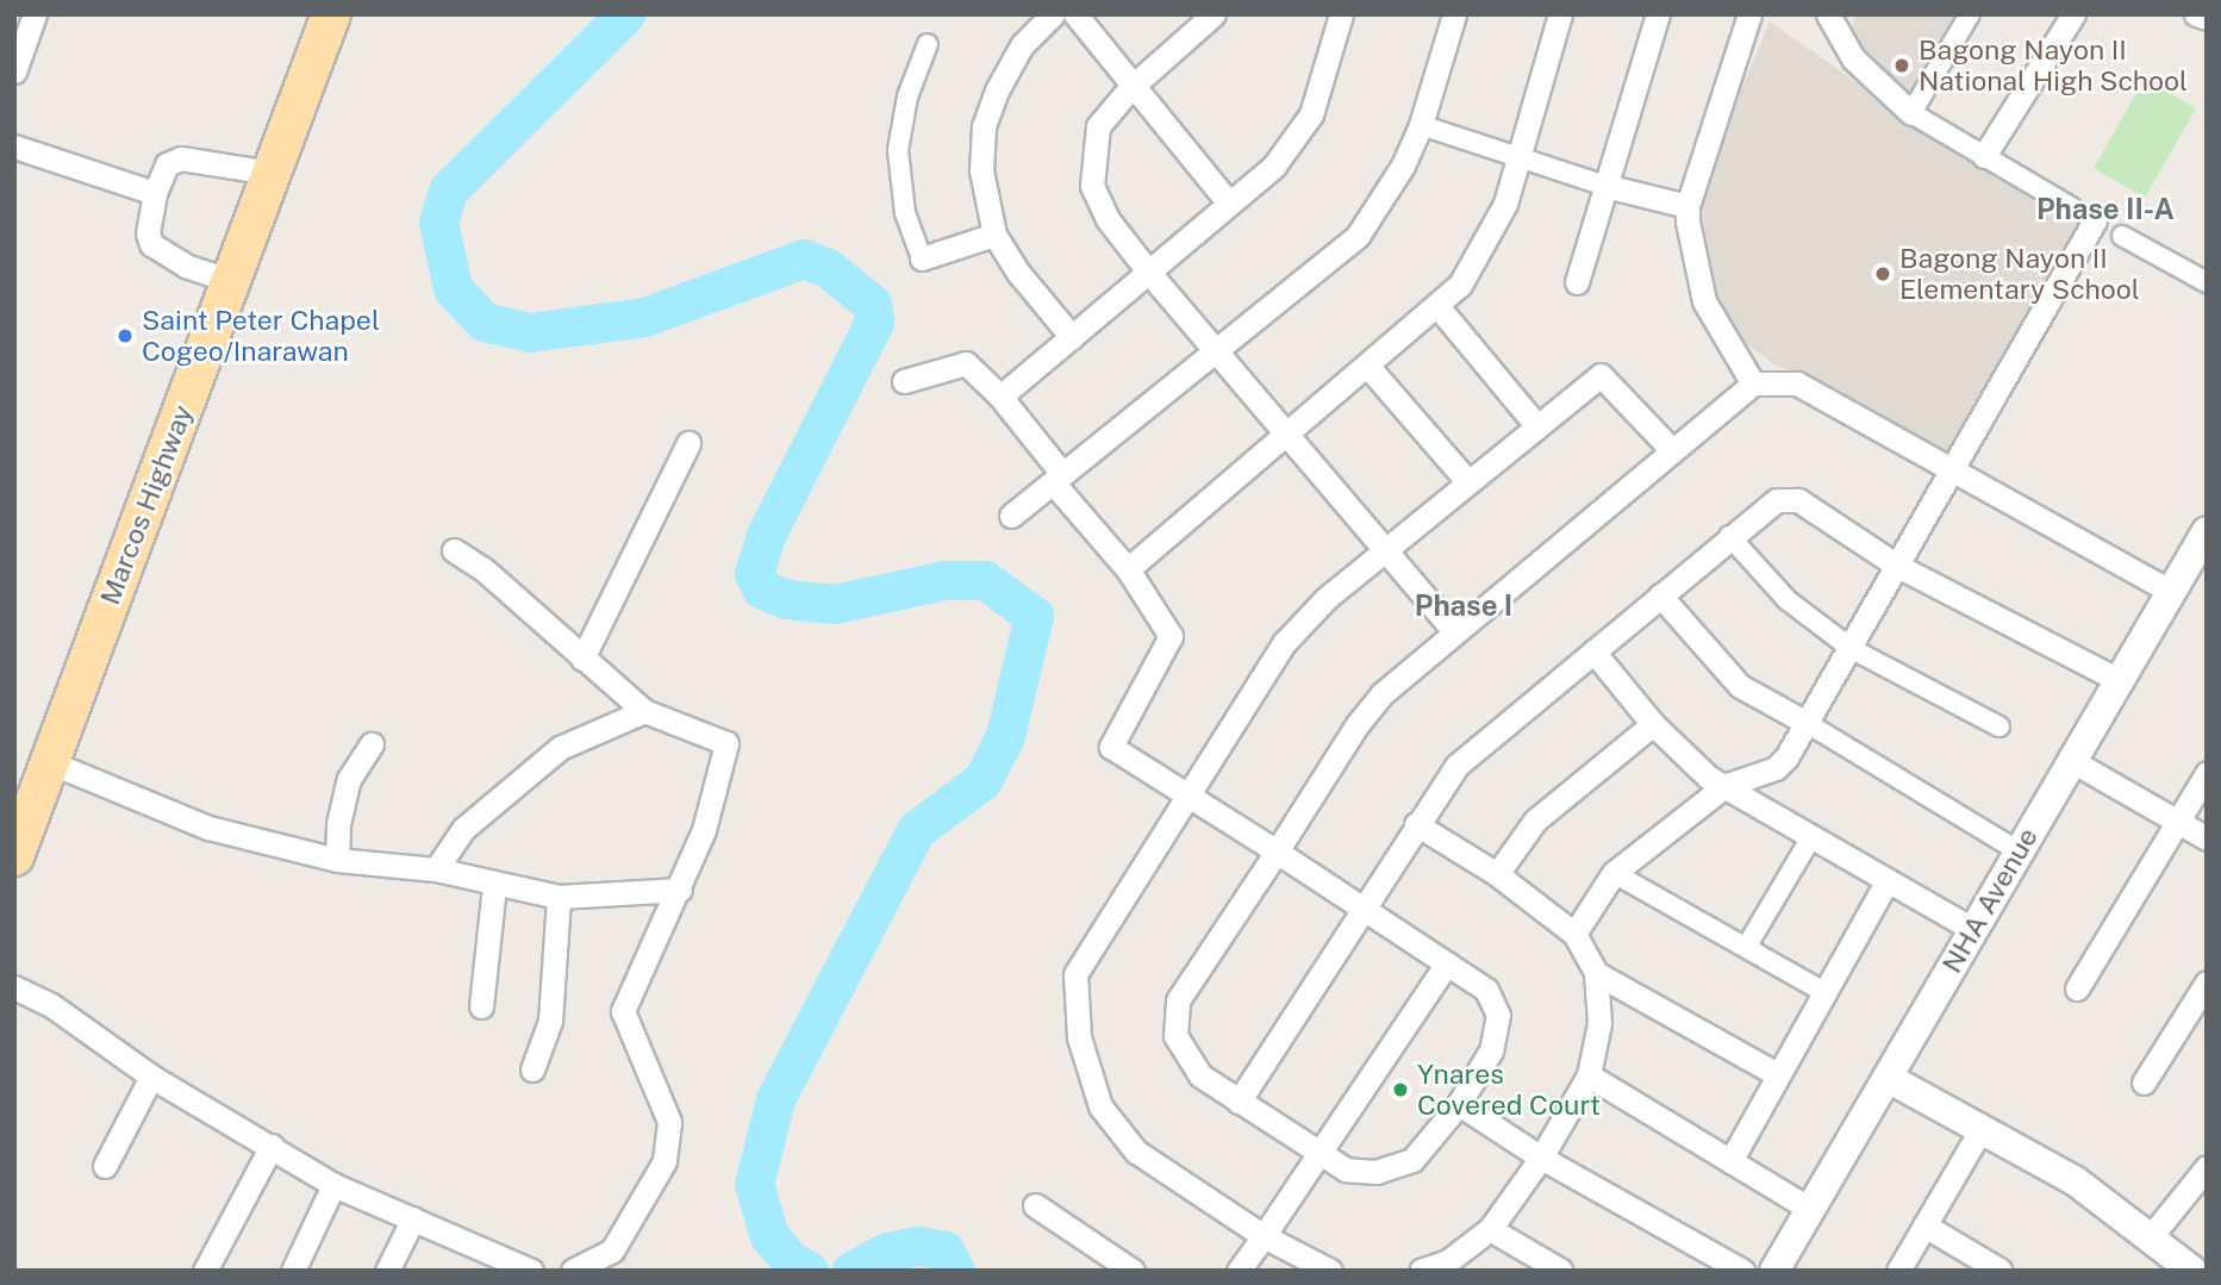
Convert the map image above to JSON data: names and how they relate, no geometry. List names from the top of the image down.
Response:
{
  "streets": {
    "main road": ["Marcos Highway"],
    "street": ["NHA Avenue"]
  },
  "districts": ["Phase II-A", "Phase I"],
  "places": [
    "Bagong Nayon II National High School",
    "Bagong Nayon II Elementary School",
    "Saint Peter Chapel Cogeo/Inarawan",
    "Ynares Covered Court"
  ]
}
